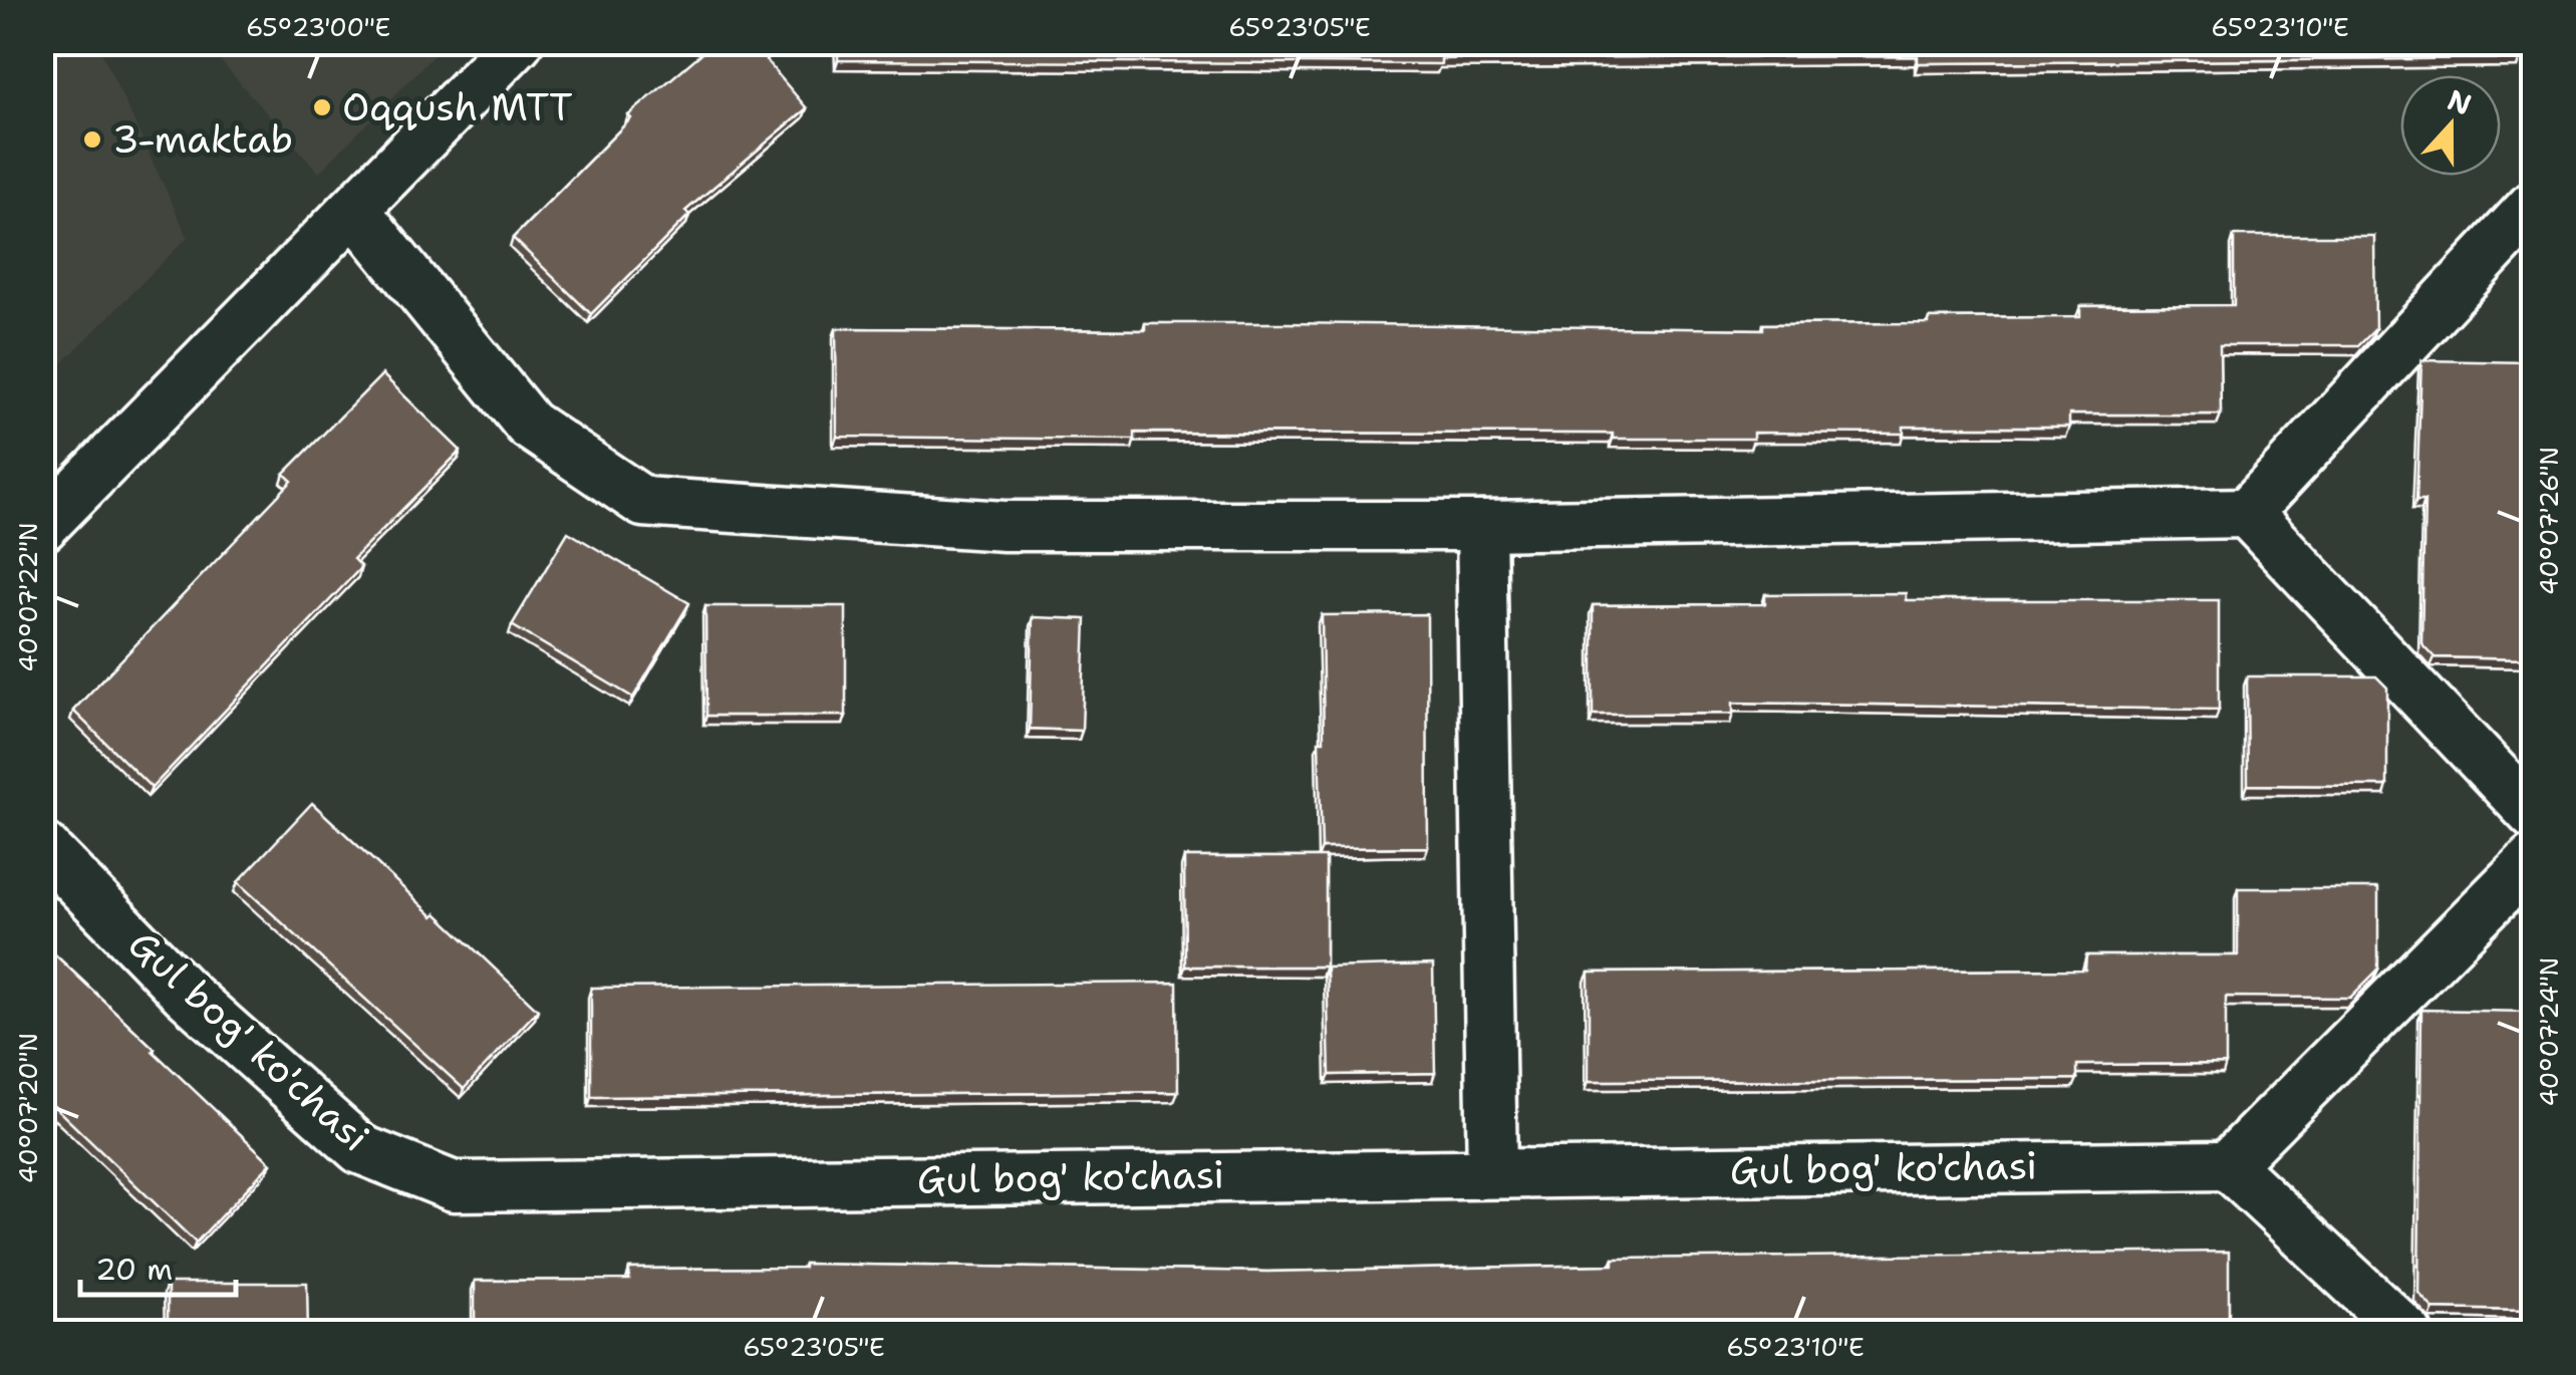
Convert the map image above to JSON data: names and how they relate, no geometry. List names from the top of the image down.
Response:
{
  "streets": {
    "street": ["Gul bog' ko'chasi"]
  },
  "places": ["Oqqush MTT", "3-maktab"],
  "scale_bar": "20 m",
  "north": "top",
  "coordinates": [
    "65°23'00\"E",
    "65°23'05\"E",
    "65°23'10\"E",
    "40°07'26\"N",
    "40°07'22\"N",
    "40°07'24\"N",
    "40°07'20\"N"
  ]
}
